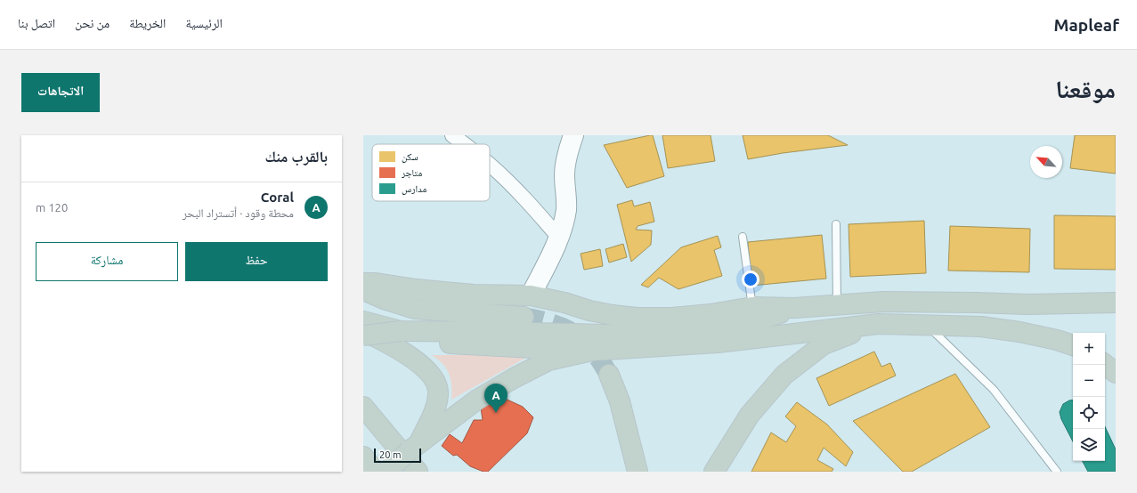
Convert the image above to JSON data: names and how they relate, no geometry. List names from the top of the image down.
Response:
{
  "legend": ["سكن", "متاجر", "مدارس"],
  "scale_bar": "20 m",
  "north": "top left",
  "page": {
    "header": "Mapleaf",
    "nav": [
      "الرئيسية",
      "الخريطة",
      "من نحن",
      "اتصل بنا"
    ],
    "title": "موقعنا",
    "buttons": [
      "الاتجاهات",
      ["حفظ", "مشاركة"]
    ],
    "heading": "بالقرب منك",
    "list": [
      {
        "mark": "A",
        "name": "Coral",
        "note": "محطة وقود · أتستراد البحر",
        "value": "120 m"
      }
    ],
    "map_buttons": ["+", "−"],
    "pins": "A",
    "scale": "20 m"
  }
}
